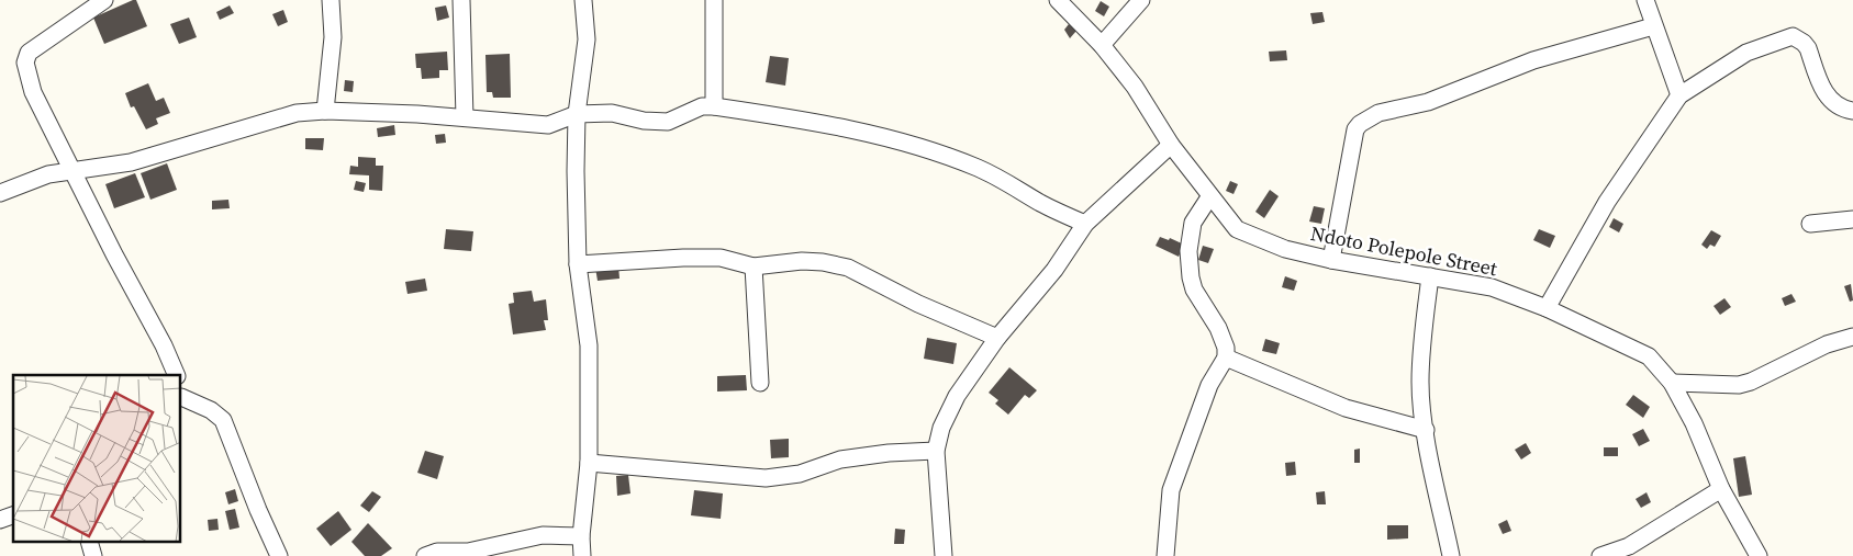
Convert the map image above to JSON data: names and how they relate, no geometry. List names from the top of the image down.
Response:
{
  "streets": {
    "street": ["Ndoto Polepole Street"]
  }
}
